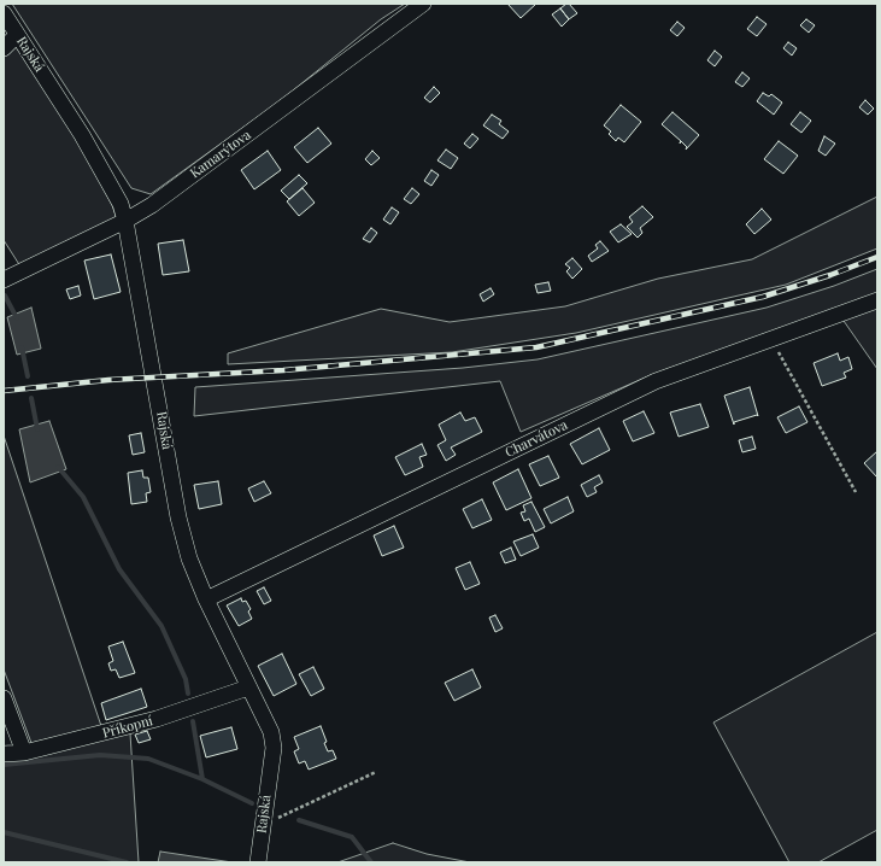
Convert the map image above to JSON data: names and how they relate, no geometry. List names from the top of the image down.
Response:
{
  "streets": {
    "street": [
      "Rajská",
      "Kamarýtova",
      "Charvátova",
      "Příkopní"
    ]
  },
  "crossings": [
    ["Rajská", "Kamarýtova"],
    ["Rajská", "Charvátova"],
    ["Rajská", "Příkopní"]
  ]
}
